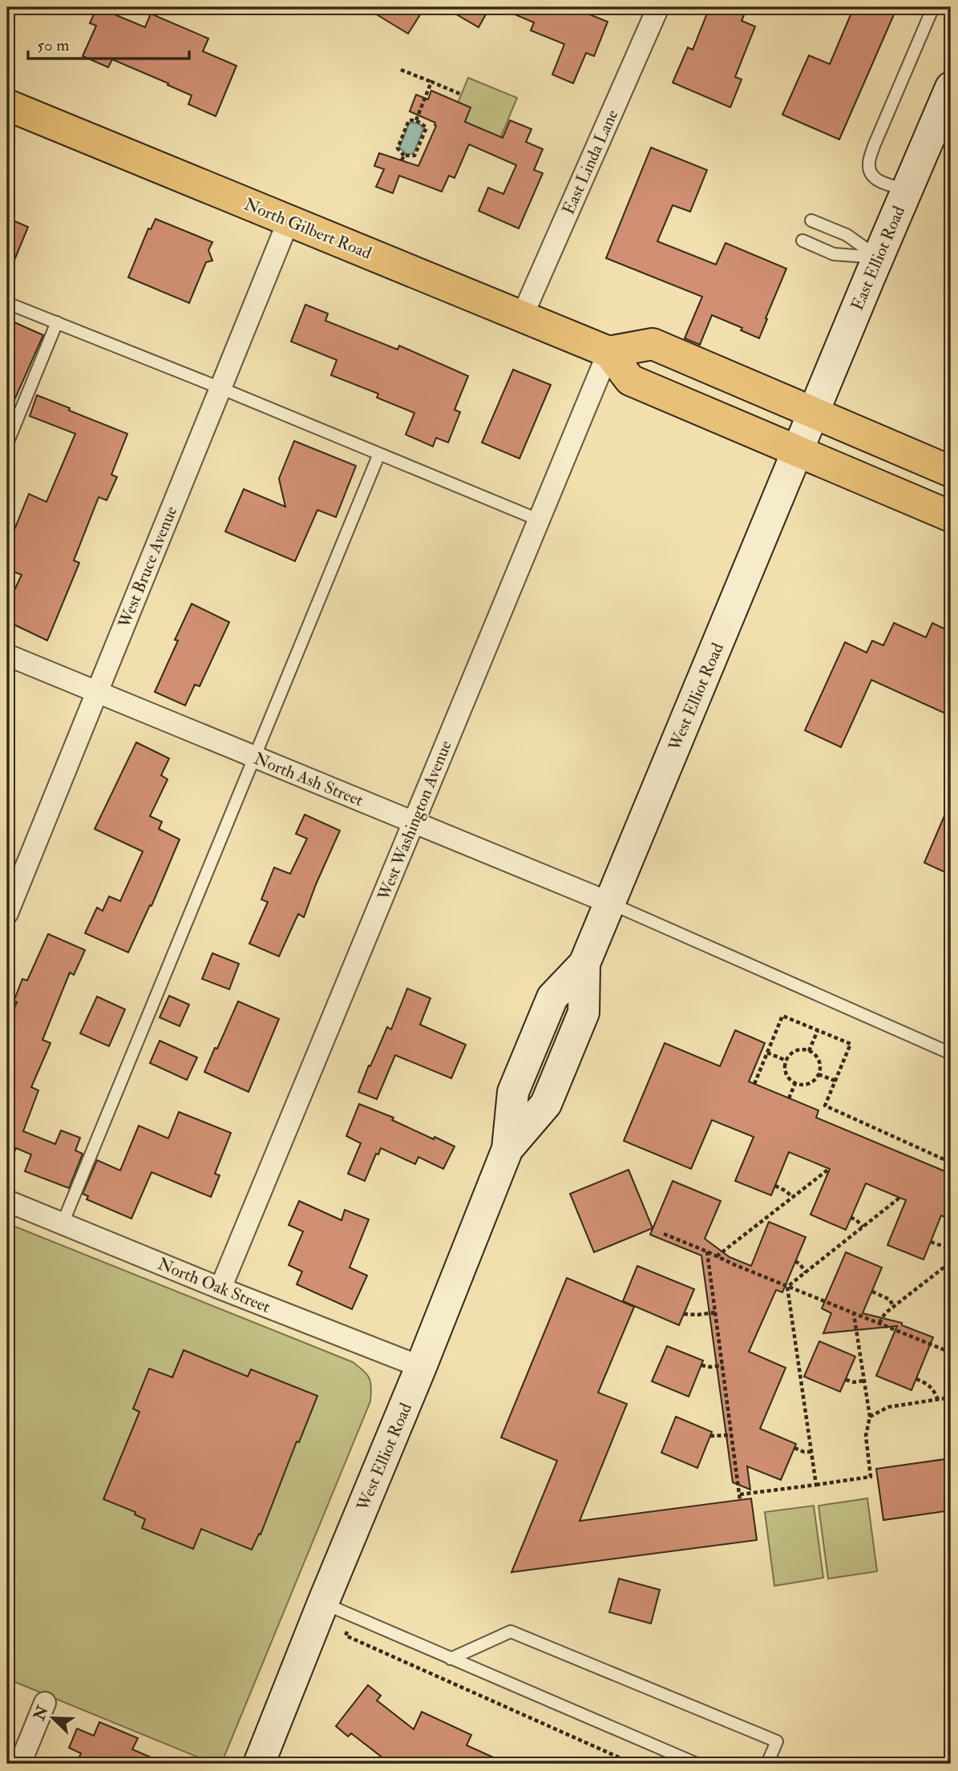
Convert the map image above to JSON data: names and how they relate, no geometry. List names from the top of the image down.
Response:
{
  "streets": {
    "main road": ["North Gilbert Road", "East Elliot Road", "West Elliot Road"],
    "street": [
      "East Linda Lane",
      "West Bruce Avenue",
      "North Ash Street",
      "West Washington Avenue",
      "North Oak Street"
    ]
  },
  "crossings": [
    ["East Linda Lane", "North Gilbert Road"],
    ["North Gilbert Road", "West Bruce Avenue"],
    ["North Gilbert Road", "West Washington Avenue"],
    ["East Elliot Road", "West Elliot Road"],
    ["West Bruce Avenue", "North Ash Street"],
    ["West Elliot Road", "North Ash Street"],
    ["West Elliot Road", "North Oak Street"],
    ["North Ash Street", "West Washington Avenue"],
    ["West Washington Avenue", "North Oak Street"]
  ],
  "scale_bar": "50 m",
  "north": "top left"
}
